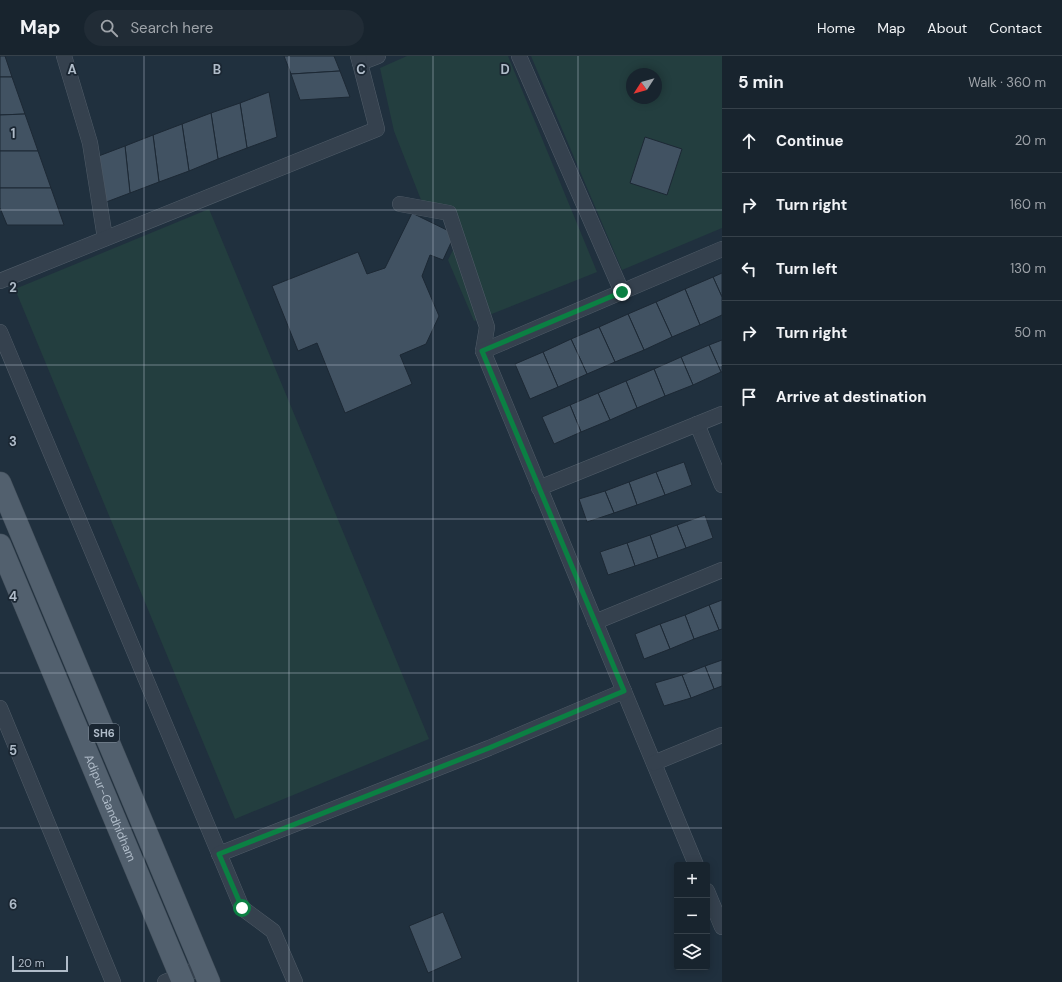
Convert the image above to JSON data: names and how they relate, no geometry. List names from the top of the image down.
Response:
{
  "streets": {
    "main road": ["SH6", "Adipur-Gandhidham"]
  },
  "scale_bar": "20 m",
  "north": "bottom left",
  "page": {
    "header": "Map",
    "search": "Search here",
    "nav": [
      "Home",
      "Map",
      "About",
      "Contact"
    ],
    "heading": ["5 min", "Walk · 360 m"],
    "list": [
      ["Continue", "20 m"],
      ["Turn right", "160 m"],
      ["Turn left", "130 m"],
      ["Turn right", "50 m"],
      "Arrive at destination"
    ],
    "map_buttons": ["+", "−"],
    "scale": "20 m"
  },
  "grid": {
    "columns": [
      "A",
      "B",
      "C",
      "D"
    ],
    "rows": [
      "1",
      "2",
      "3",
      "4",
      "5",
      "6"
    ]
  }
}
